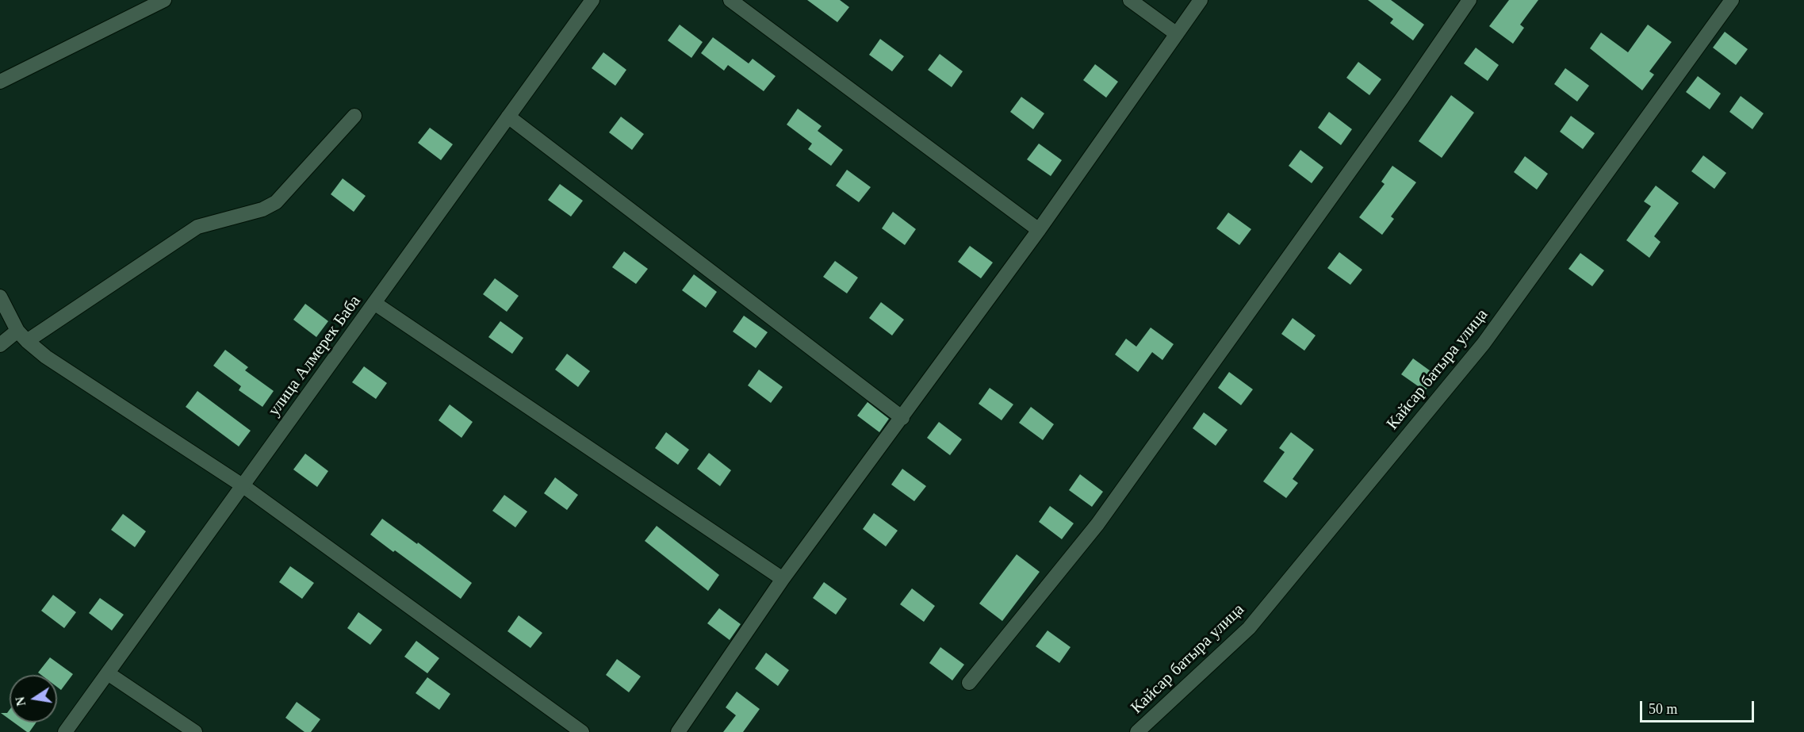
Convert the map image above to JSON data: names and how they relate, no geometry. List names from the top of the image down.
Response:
{
  "streets": {
    "street": ["улица Алмерек Баба", "Кайсар батыра улица"]
  },
  "scale_bar": "50 m",
  "north": "left"
}
